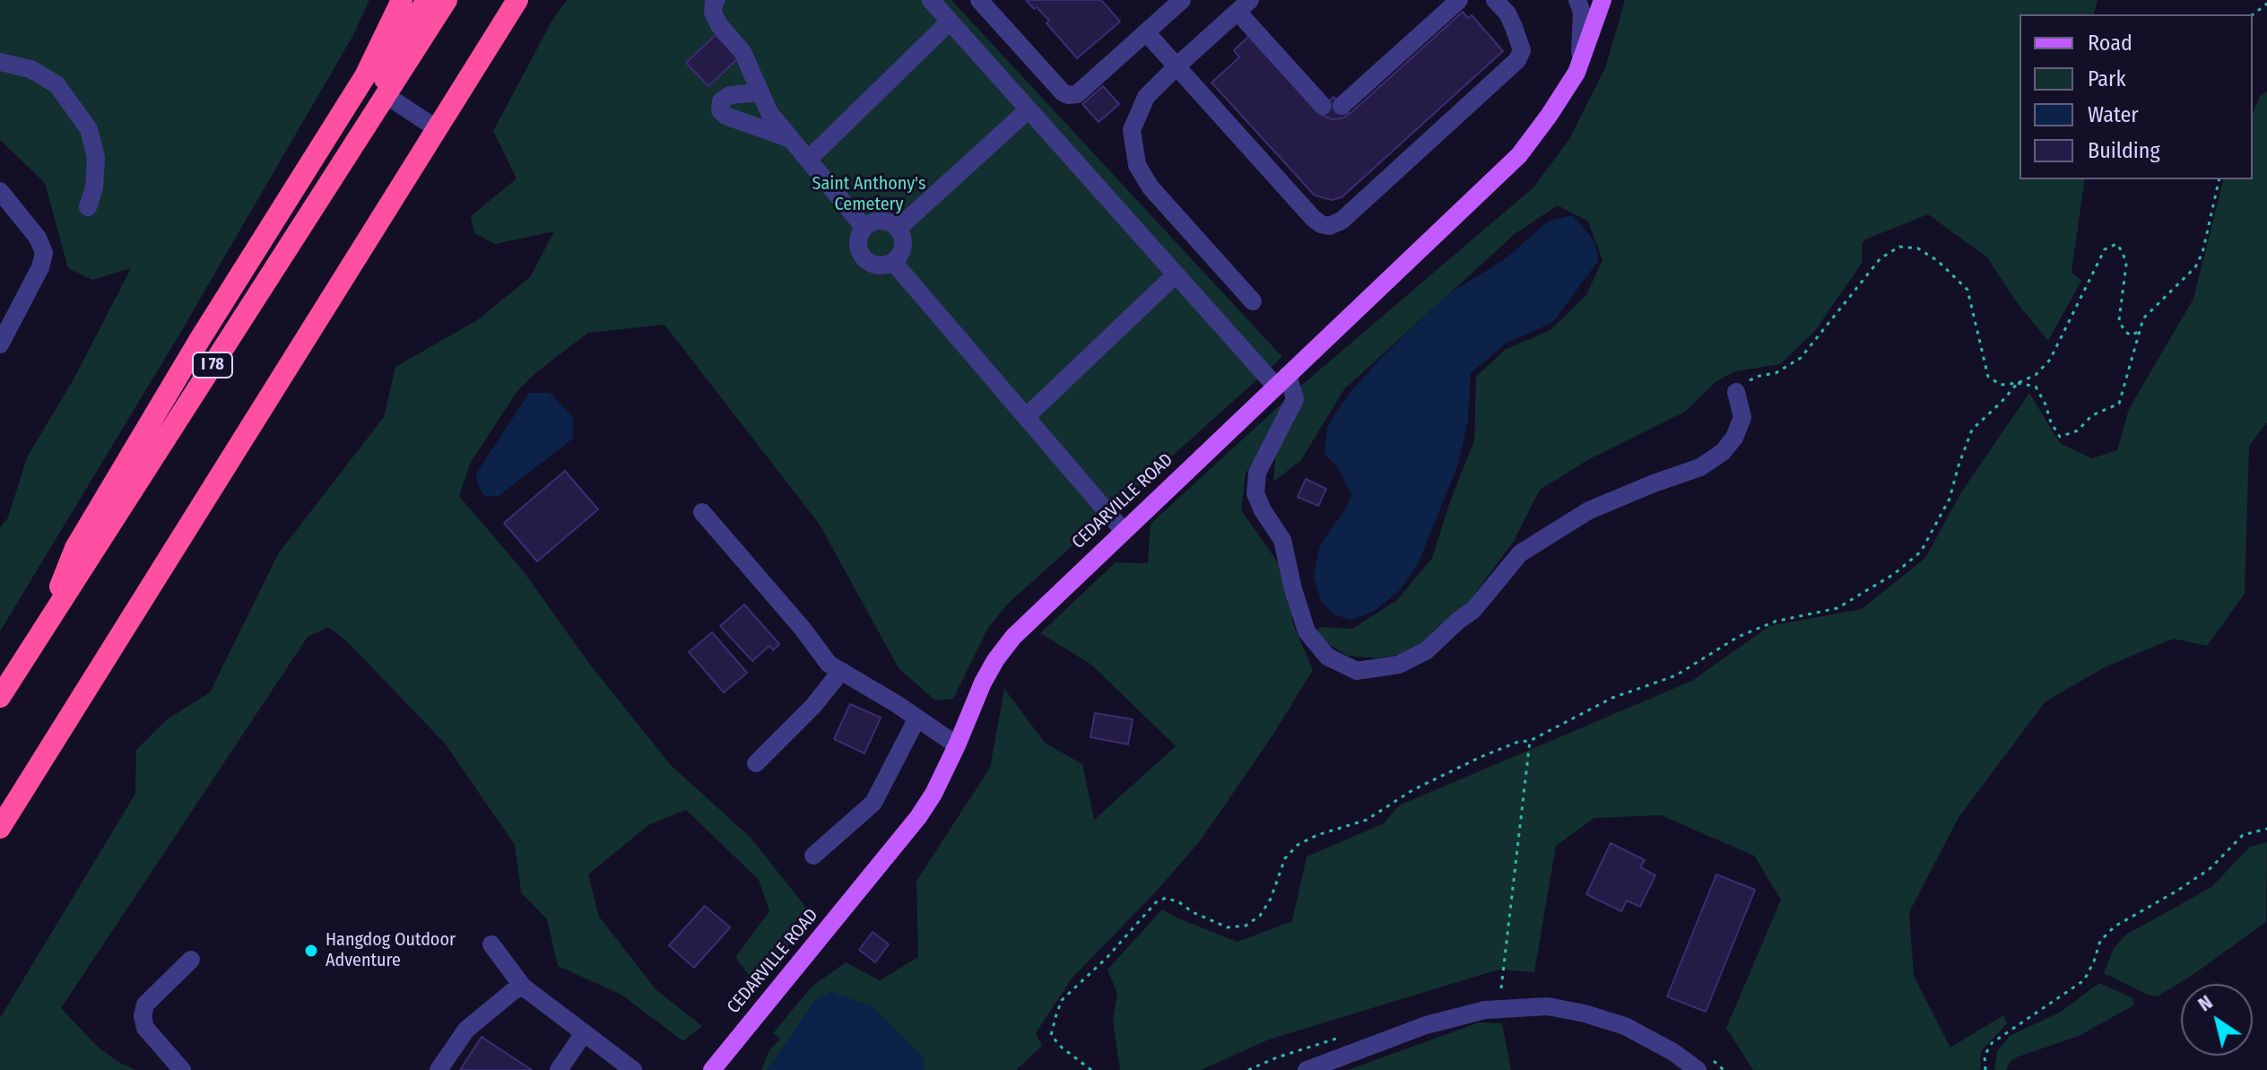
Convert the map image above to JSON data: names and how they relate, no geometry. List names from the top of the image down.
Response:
{
  "streets": {
    "highway": ["I 78"],
    "main road": ["CEDARVILLE ROAD"]
  },
  "parks": ["Saint Anthony's Cemetery"],
  "places": ["Hangdog Outdoor Adventure"],
  "legend": [
    "Road",
    "Park",
    "Water",
    "Building"
  ],
  "north": "top left"
}
